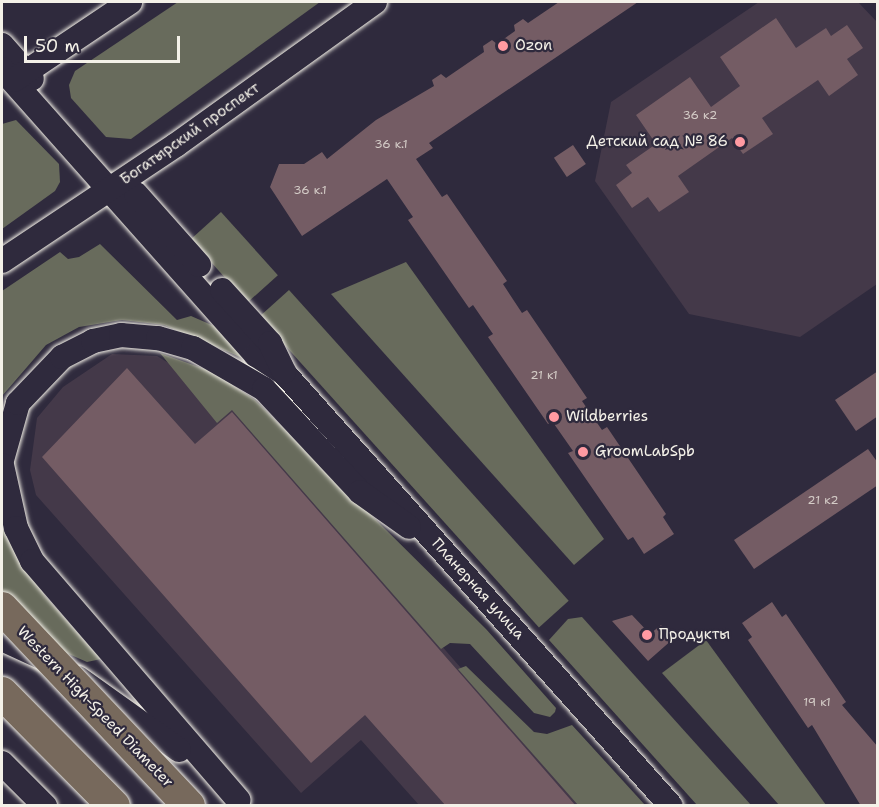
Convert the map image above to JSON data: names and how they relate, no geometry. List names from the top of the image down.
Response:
{
  "streets": {
    "highway": ["Western High-Speed Diameter"],
    "main road": ["Богатырский проспект", "Планерная улица"]
  },
  "crossings": [
    ["Богатырский проспект", "Планерная улица"]
  ],
  "places": [
    "Ozon",
    "Детский сад № 86",
    "Wildberries",
    "GroomLabSpb",
    "Продукты"
  ],
  "house_numbers": [
    "36 к2",
    "36 к.1",
    "36 к.1",
    "21 к1",
    "21 к2",
    "19 к1"
  ],
  "scale_bar": "50 m"
}
